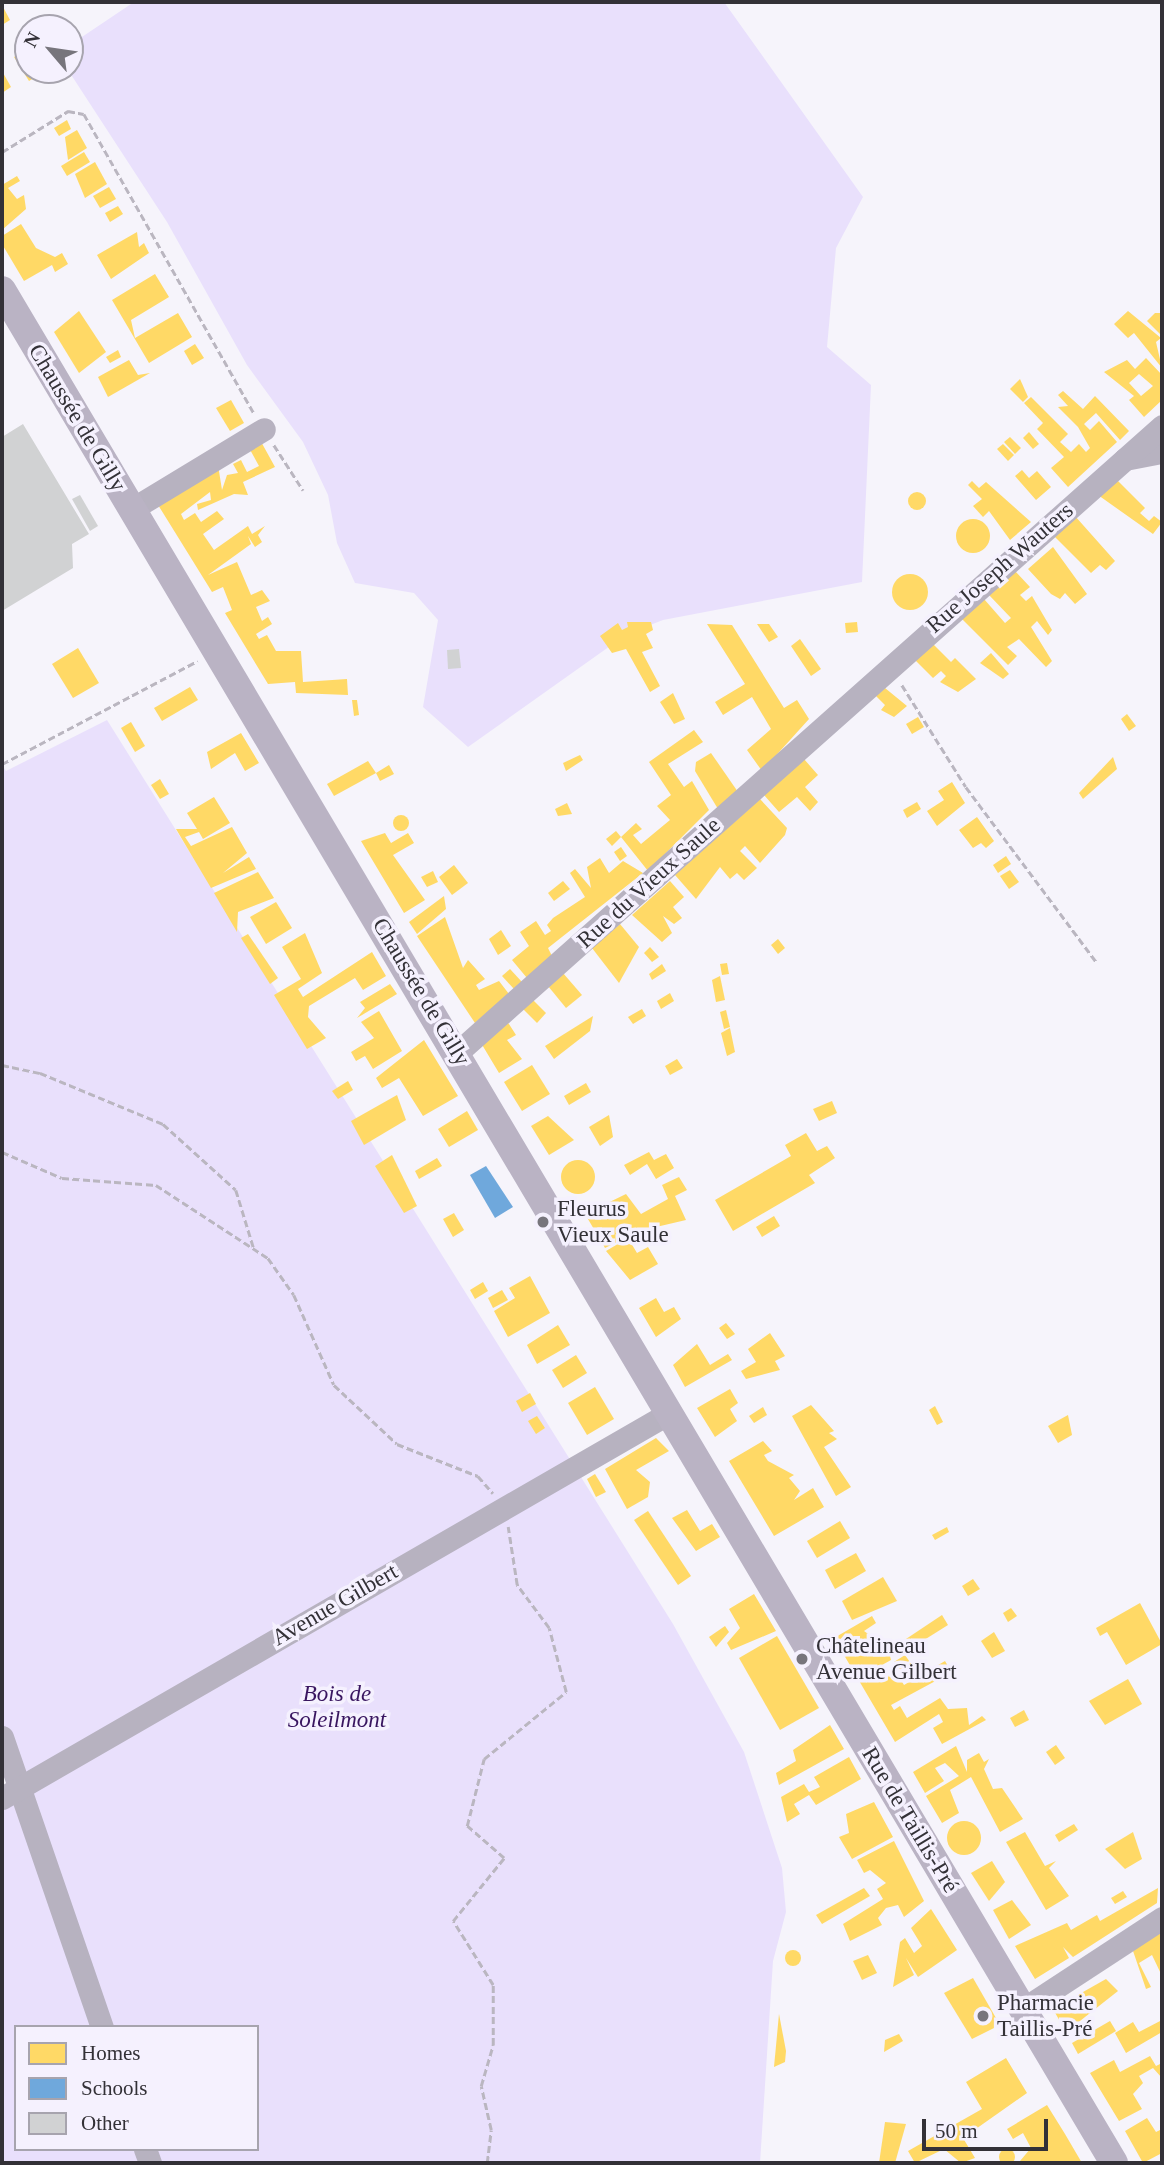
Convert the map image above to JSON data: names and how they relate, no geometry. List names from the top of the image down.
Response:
{
  "streets": {
    "main road": ["Chaussée de Gilly", "Rue de Taillis-Pré"],
    "street": ["Rue Joseph Wauters", "Rue du Vieux Saule", "Avenue Gilbert"]
  },
  "crossings": [
    ["Chaussée de Gilly", "Rue du Vieux Saule"],
    ["Chaussée de Gilly", "Avenue Gilbert"],
    ["Chaussée de Gilly", "Rue de Taillis-Pré"],
    ["Rue Joseph Wauters", "Rue du Vieux Saule"]
  ],
  "parks": ["Bois de Soleilmont"],
  "places": ["Fleurus Vieux Saule", "Châtelineau Avenue Gilbert", "Pharmacie Taillis-Pré"],
  "legend": ["Homes", "Schools", "Other"],
  "scale_bar": "50 m",
  "north": "top left"
}
